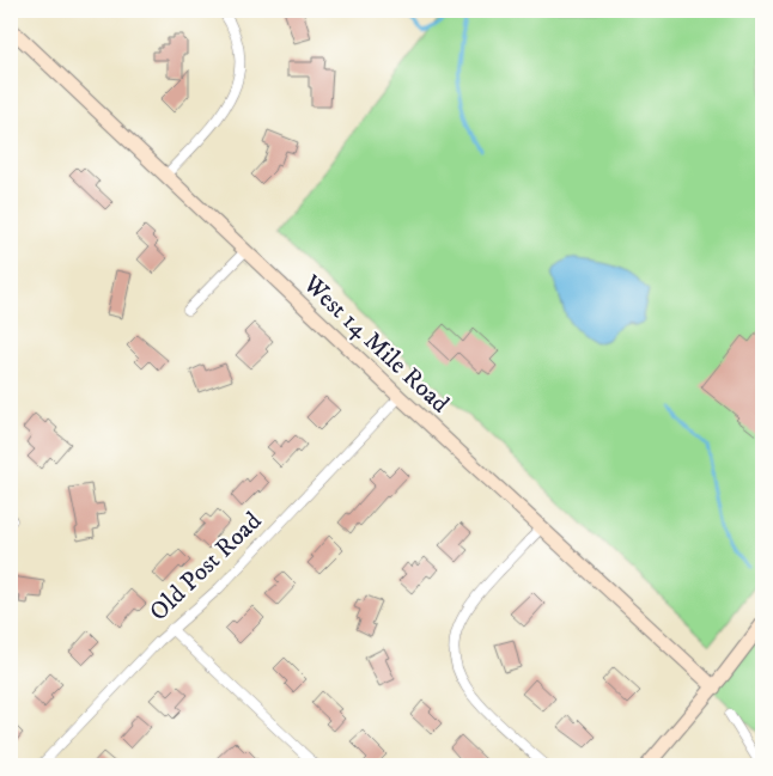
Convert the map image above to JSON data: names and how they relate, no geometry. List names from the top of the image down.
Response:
{
  "streets": {
    "street": ["West 14 Mile Road", "Old Post Road"]
  },
  "crossings": [
    ["West 14 Mile Road", "Old Post Road"]
  ]
}
